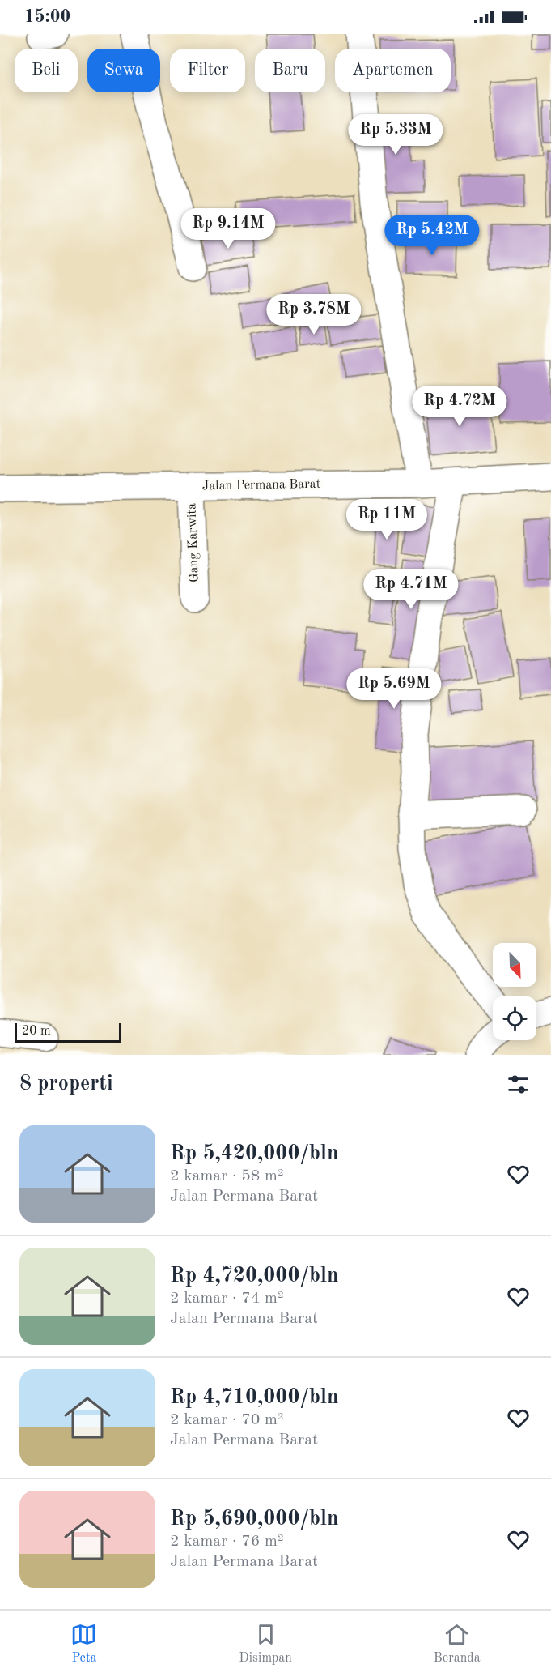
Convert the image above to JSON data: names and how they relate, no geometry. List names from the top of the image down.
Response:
{
  "streets": {
    "street": ["Jalan Permana Barat", "Gang Karwita"]
  },
  "crossings": [
    ["Jalan Permana Barat", "Gang Karwita"]
  ],
  "scale_bar": "20 m",
  "north": "bottom right",
  "page": {
    "status": "15:00",
    "chip": [
      "Beli",
      "Sewa",
      "Filter",
      "Baru",
      "Apartemen"
    ],
    "price": [
      "Rp 5.33M",
      "Rp 9.14M",
      "Rp 5.42M",
      "Rp 3.78M",
      "Rp 4.72M",
      "Rp 11M",
      "Rp 4.71M",
      "Rp 5.69M"
    ],
    "scale": "20 m",
    "heading": "8 properti",
    "list": [
      {
        "name": "Rp 5,420,000/bln",
        "note": "2 kamar · 58 m² · Jalan Permana Barat"
      },
      {
        "name": "Rp 4,720,000/bln",
        "note": "2 kamar · 74 m² · Jalan Permana Barat"
      },
      {
        "name": "Rp 4,710,000/bln",
        "note": "2 kamar · 70 m² · Jalan Permana Barat"
      },
      {
        "name": "Rp 5,690,000/bln",
        "note": "2 kamar · 76 m² · Jalan Permana Barat"
      }
    ],
    "tabs": ["Peta", "Disimpan", "Beranda"]
  }
}
